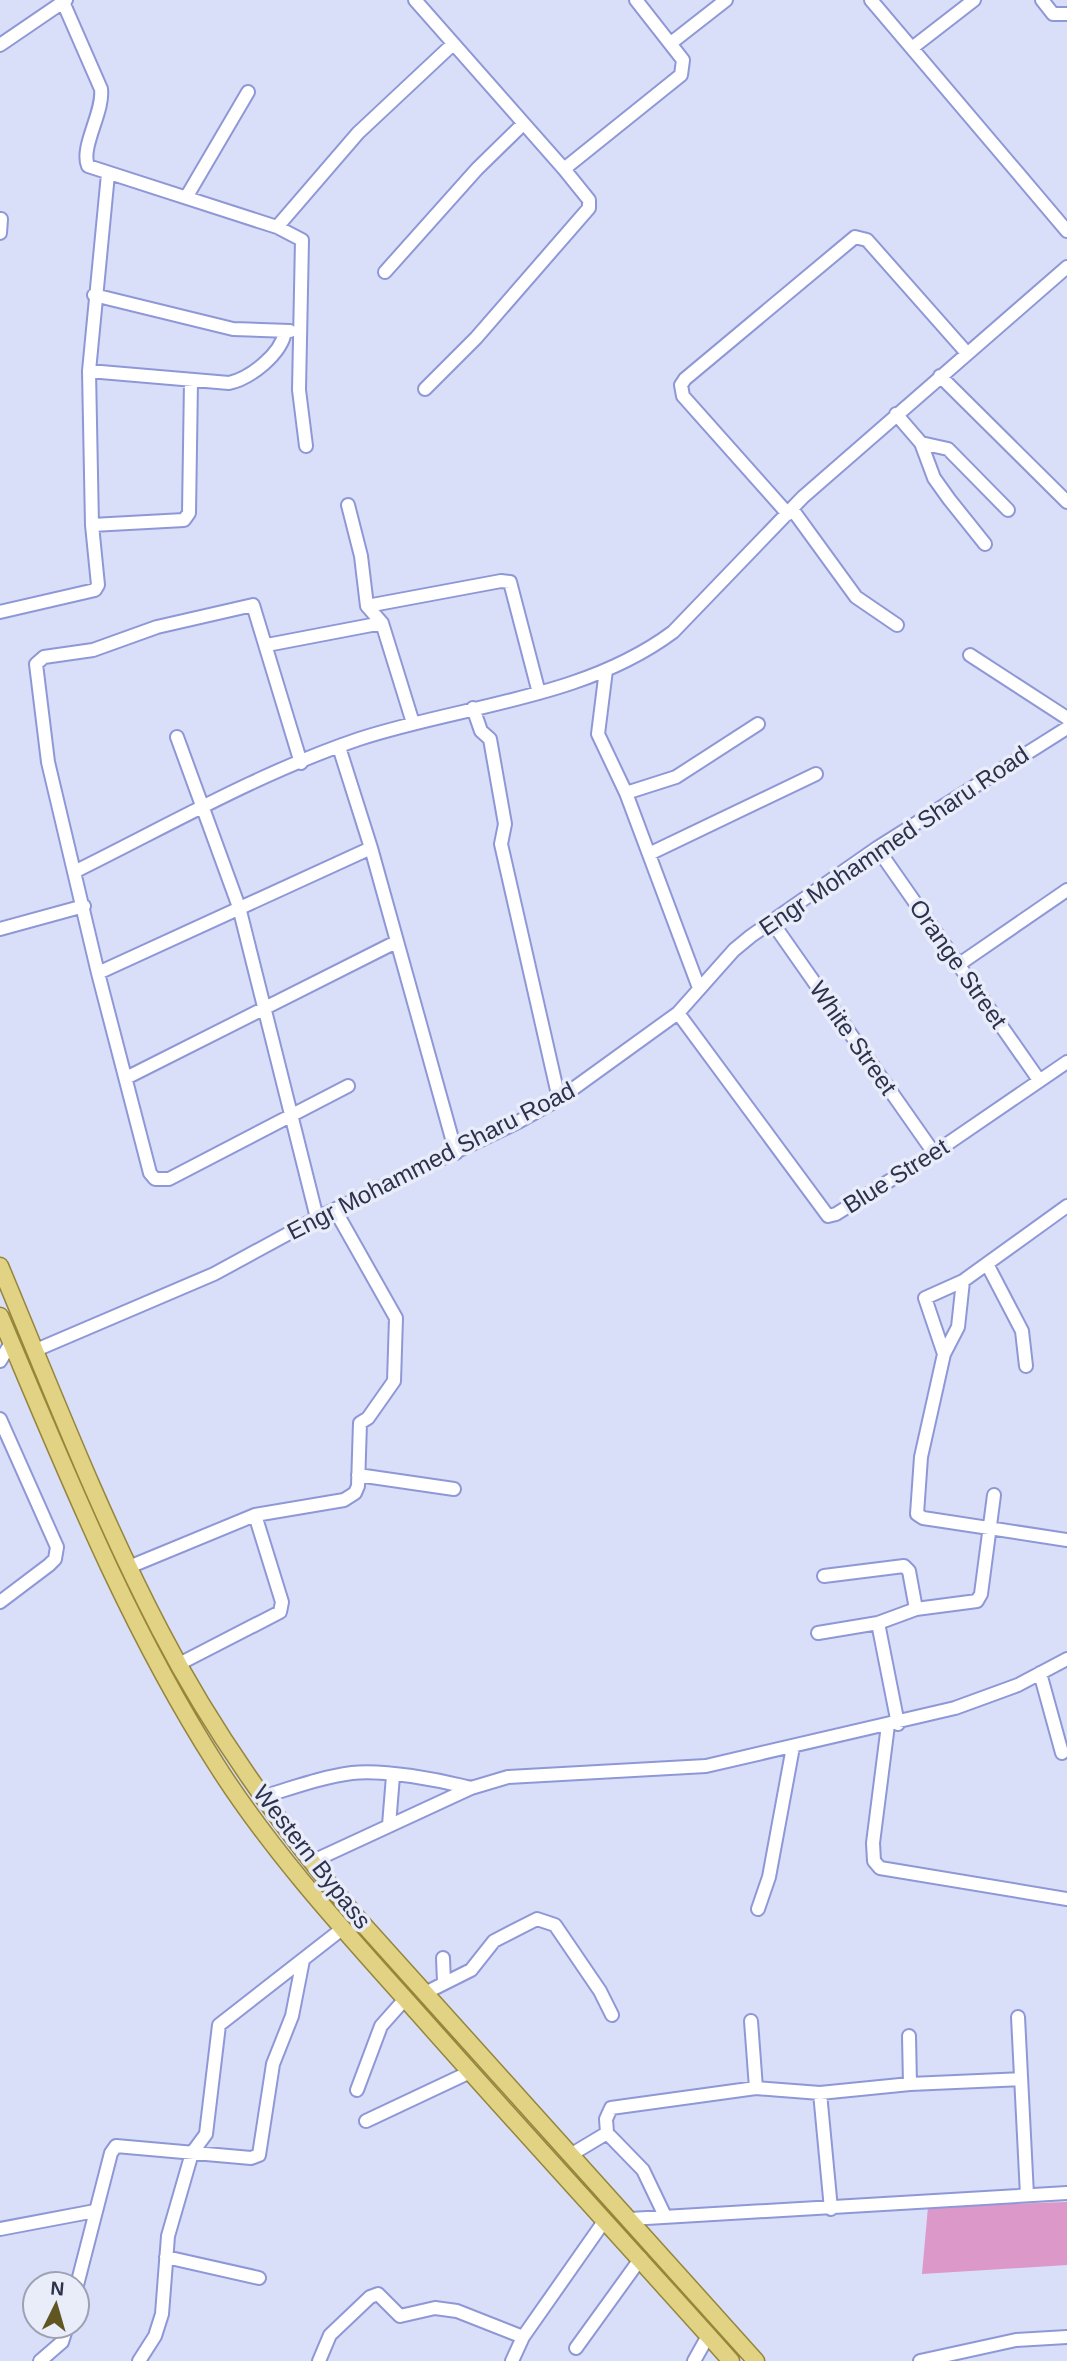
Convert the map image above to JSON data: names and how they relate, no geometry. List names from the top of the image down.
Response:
{
  "streets": {
    "main road": ["Western Bypass"],
    "street": [
      "Engr Mohammed Sharu Road",
      "Orange Street",
      "White Street",
      "Blue Street"
    ]
  },
  "crossings": [
    ["Engr Mohammed Sharu Road", "Orange Street"],
    ["Engr Mohammed Sharu Road", "White Street"],
    ["Engr Mohammed Sharu Road", "Blue Street"],
    ["Engr Mohammed Sharu Road", "Western Bypass"],
    ["Orange Street", "Blue Street"],
    ["White Street", "Blue Street"]
  ],
  "north": "top"
}
